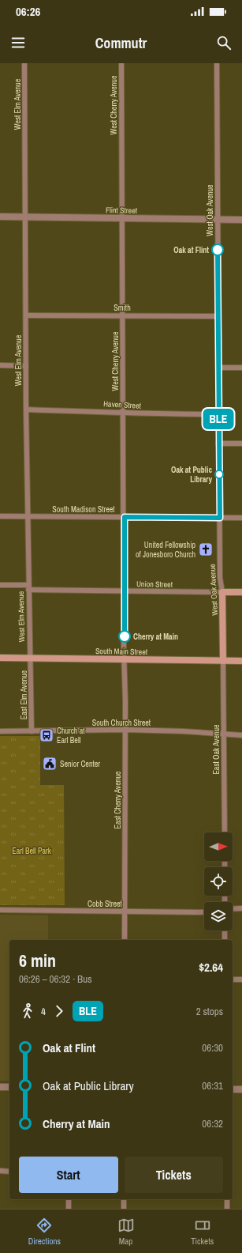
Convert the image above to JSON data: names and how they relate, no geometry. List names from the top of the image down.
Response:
{
  "streets": {
    "main road": ["West Oak Avenue", "Union Street", "South Main Street"],
    "street": [
      "West Elm Avenue",
      "West Cherry Avenue",
      "Flint Street",
      "Smith",
      "Haven Street",
      "South Madison Street",
      "East Elm Avenue",
      "South Church Street",
      "East Oak Avenue",
      "East Cherry Avenue",
      "Cobb Street"
    ]
  },
  "crossings": [
    ["West Elm Avenue", "Flint Street"],
    ["West Elm Avenue", "Smith"],
    ["West Elm Avenue", "Haven Street"],
    ["West Elm Avenue", "South Madison Street"],
    ["West Elm Avenue", "Union Street"],
    ["West Elm Avenue", "South Main Street"],
    ["West Elm Avenue", "East Elm Avenue"],
    ["West Cherry Avenue", "Flint Street"],
    ["West Cherry Avenue", "Smith"],
    ["West Cherry Avenue", "Haven Street"],
    ["West Cherry Avenue", "South Madison Street"],
    ["West Cherry Avenue", "Union Street"],
    ["West Cherry Avenue", "South Main Street"],
    ["West Cherry Avenue", "East Cherry Avenue"],
    ["Flint Street", "West Oak Avenue"],
    ["West Oak Avenue", "Smith"],
    ["West Oak Avenue", "Haven Street"],
    ["West Oak Avenue", "South Madison Street"],
    ["West Oak Avenue", "Union Street"],
    ["West Oak Avenue", "South Main Street"],
    ["West Oak Avenue", "East Oak Avenue"],
    ["South Main Street", "East Elm Avenue"],
    ["South Main Street", "East Oak Avenue"],
    ["South Main Street", "East Cherry Avenue"],
    ["East Elm Avenue", "South Church Street"],
    ["South Church Street", "East Oak Avenue"],
    ["South Church Street", "East Cherry Avenue"],
    ["East Cherry Avenue", "Cobb Street"]
  ],
  "parks": ["Earl Bell Park"],
  "places": {
    "other": ["Oak at Flint", "Oak at Public Library", "Cherry at Main"],
    "church": ["United Fellowship of Jonesboro Church"],
    "bus stop": ["Church at Earl Bell"],
    "public building": ["Senior Center"]
  },
  "lines": ["bus line BLE"],
  "north": "right",
  "page": {
    "status": "06:26",
    "header": "Commutr",
    "on_map": "BLE",
    "heading": ["6 min", "06:26 – 06:32 · Bus", "$2.64"],
    "legs": ["4", "BLE", "2 stops"],
    "list": [
      {
        "name": "Oak at Flint",
        "value": "06:30"
      },
      {
        "name": "Oak at Public Library",
        "value": "06:31"
      },
      {
        "name": "Cherry at Main",
        "value": "06:32"
      }
    ],
    "buttons": ["Start", "Tickets"],
    "tabs": ["Directions", "Map", "Tickets"]
  }
}
